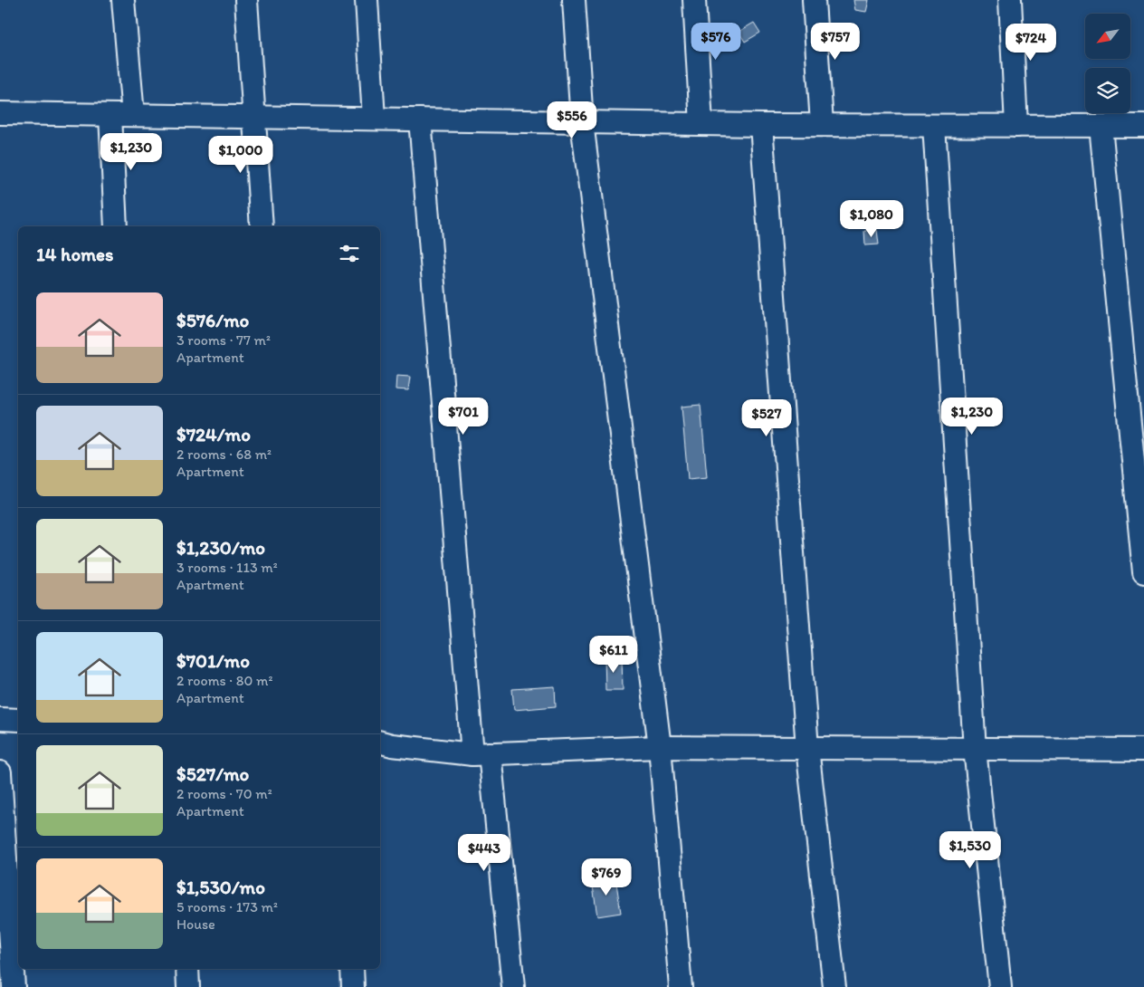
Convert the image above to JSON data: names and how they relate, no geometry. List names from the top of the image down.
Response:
{
  "north": "bottom left",
  "page": {
    "price": [
      "$576",
      "$757",
      "$724",
      "$556",
      "$1,230",
      "$1,000",
      "$1,080",
      "$701",
      "$1,230",
      "$527",
      "$611",
      "$1,530",
      "$443",
      "$769"
    ],
    "heading": "14 homes",
    "list": [
      {
        "name": "$576/mo",
        "note": "3 rooms · 77 m² · Apartment"
      },
      {
        "name": "$724/mo",
        "note": "2 rooms · 68 m² · Apartment"
      },
      {
        "name": "$1,230/mo",
        "note": "3 rooms · 113 m² · Apartment"
      },
      {
        "name": "$701/mo",
        "note": "2 rooms · 80 m² · Apartment"
      },
      {
        "name": "$527/mo",
        "note": "2 rooms · 70 m² · Apartment"
      },
      {
        "name": "$1,530/mo",
        "note": "5 rooms · 173 m² · House"
      }
    ]
  }
}
